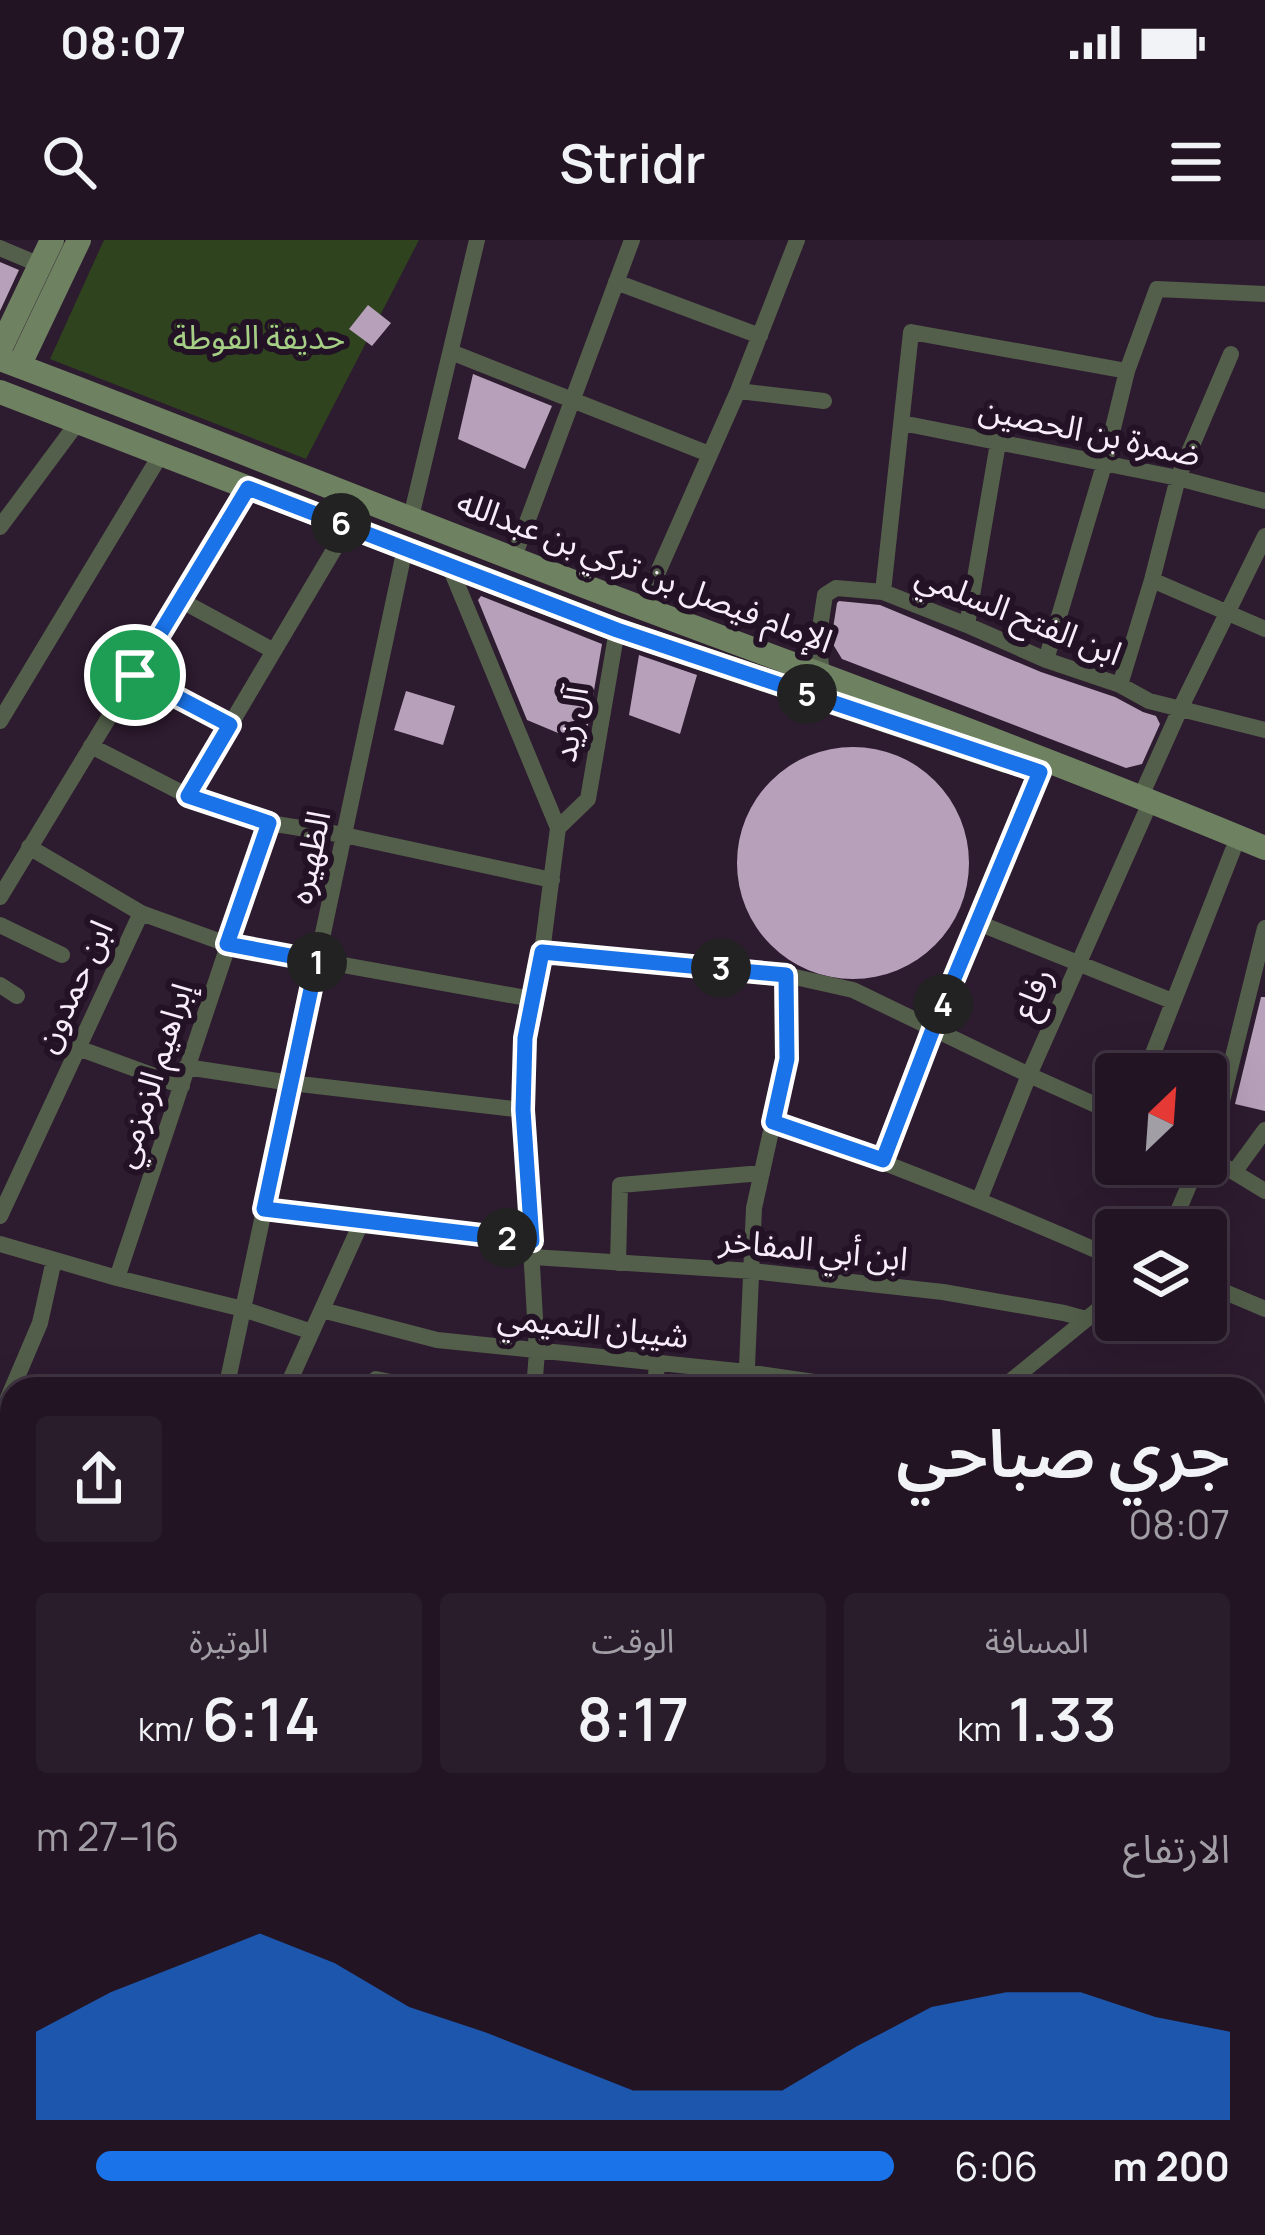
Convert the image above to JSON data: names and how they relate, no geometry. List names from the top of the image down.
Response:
{
  "streets": {
    "main road": ["الإمام فيصل بن تركي بن عبدالله"],
    "street": [
      "ضمرة بن الحصين",
      "ابن الفتح السلمي",
      "آل زيد",
      "الظهيره",
      "ابن حمدون",
      "رفاع",
      "إبراهيم الزمزمي",
      "ابن أبي المفاخر",
      "شيبان التميمي"
    ]
  },
  "crossings": [
    ["الإمام فيصل بن تركي بن عبدالله", "ابن الفتح السلمي"],
    ["الإمام فيصل بن تركي بن عبدالله", "آل زيد"],
    ["الإمام فيصل بن تركي بن عبدالله", "الظهيره"],
    ["الإمام فيصل بن تركي بن عبدالله", "رفاع"],
    ["ابن الفتح السلمي", "رفاع"],
    ["آل زيد", "ابن أبي المفاخر"],
    ["آل زيد", "شيبان التميمي"],
    ["الظهيره", "ابن أبي المفاخر"]
  ],
  "parks": ["حديقة الفوطة"],
  "north": "top right",
  "page": {
    "status": "08:07",
    "header": "Stridr",
    "pins": [
      "6",
      "5",
      "1",
      "3",
      "4",
      "2"
    ],
    "heading": ["جري صباحي", "08:07"],
    "stats": [
      ["المسافة", "1.33 km"],
      ["الوقت", "8:17"],
      ["الوتيرة", "6:14 /km"]
    ],
    "chart": ["الارتفاع", "16–27 m"],
    "list": [
      {
        "name": "200 m",
        "note": "6:06"
      }
    ]
  }
}
